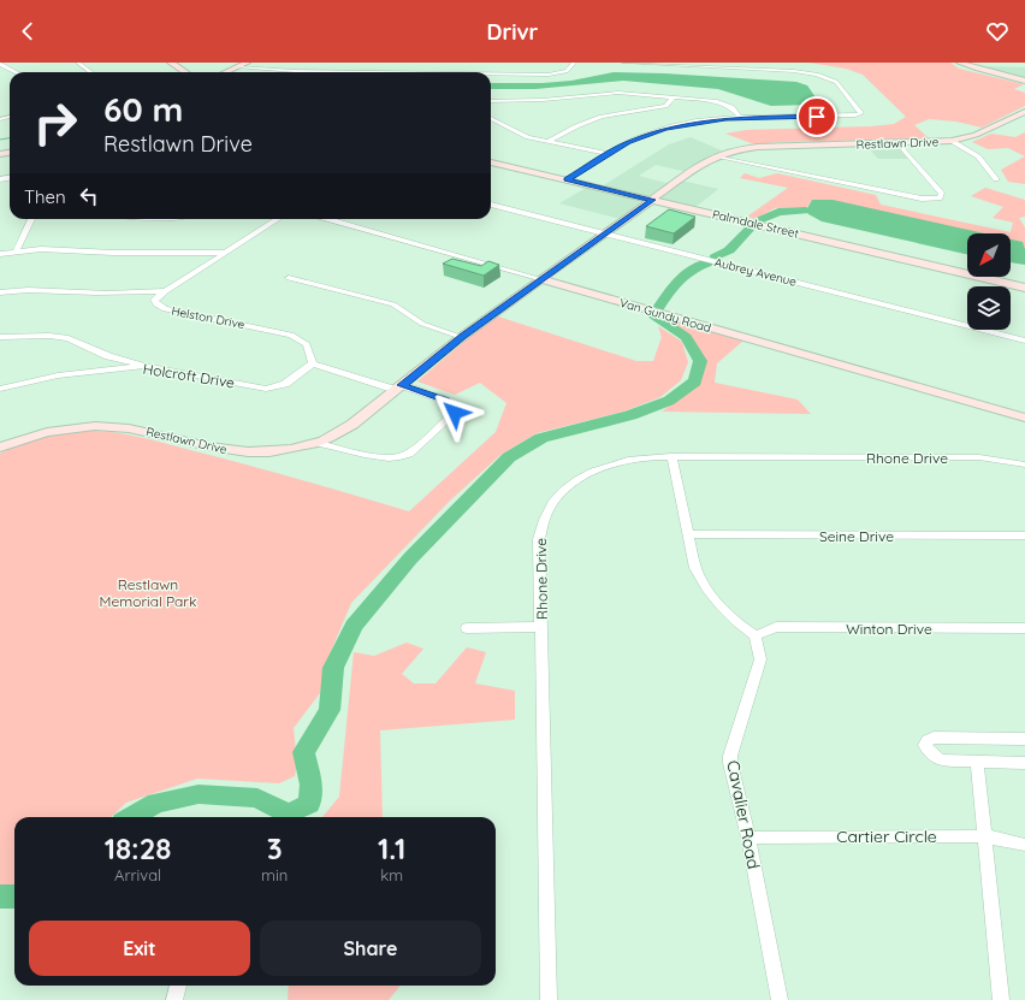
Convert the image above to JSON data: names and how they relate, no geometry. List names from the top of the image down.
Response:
{
  "streets": {
    "street": [
      "Restlawn Drive",
      "Palmdale Street",
      "Aubrey Avenue",
      "Van Gundy Road",
      "Helston Drive",
      "Holcroft Drive",
      "Rhone Drive",
      "Seine Drive",
      "Winton Drive",
      "Cavalier Road",
      "Cartier Circle"
    ]
  },
  "crossings": [
    ["Restlawn Drive", "Palmdale Street"],
    ["Restlawn Drive", "Aubrey Avenue"],
    ["Restlawn Drive", "Van Gundy Road"],
    ["Helston Drive", "Holcroft Drive"],
    ["Winton Drive", "Cavalier Road"],
    ["Cavalier Road", "Cartier Circle"]
  ],
  "parks": ["Restlawn Memorial Park"],
  "north": "bottom left",
  "page": {
    "header": "Drivr",
    "turn": ["60 m", "Restlawn Drive"],
    "then": "Then",
    "eta": [
      "18:28",
      "Arrival",
      "3",
      "min",
      "1.1",
      "km"
    ],
    "buttons": ["Exit", "Share"]
  }
}
